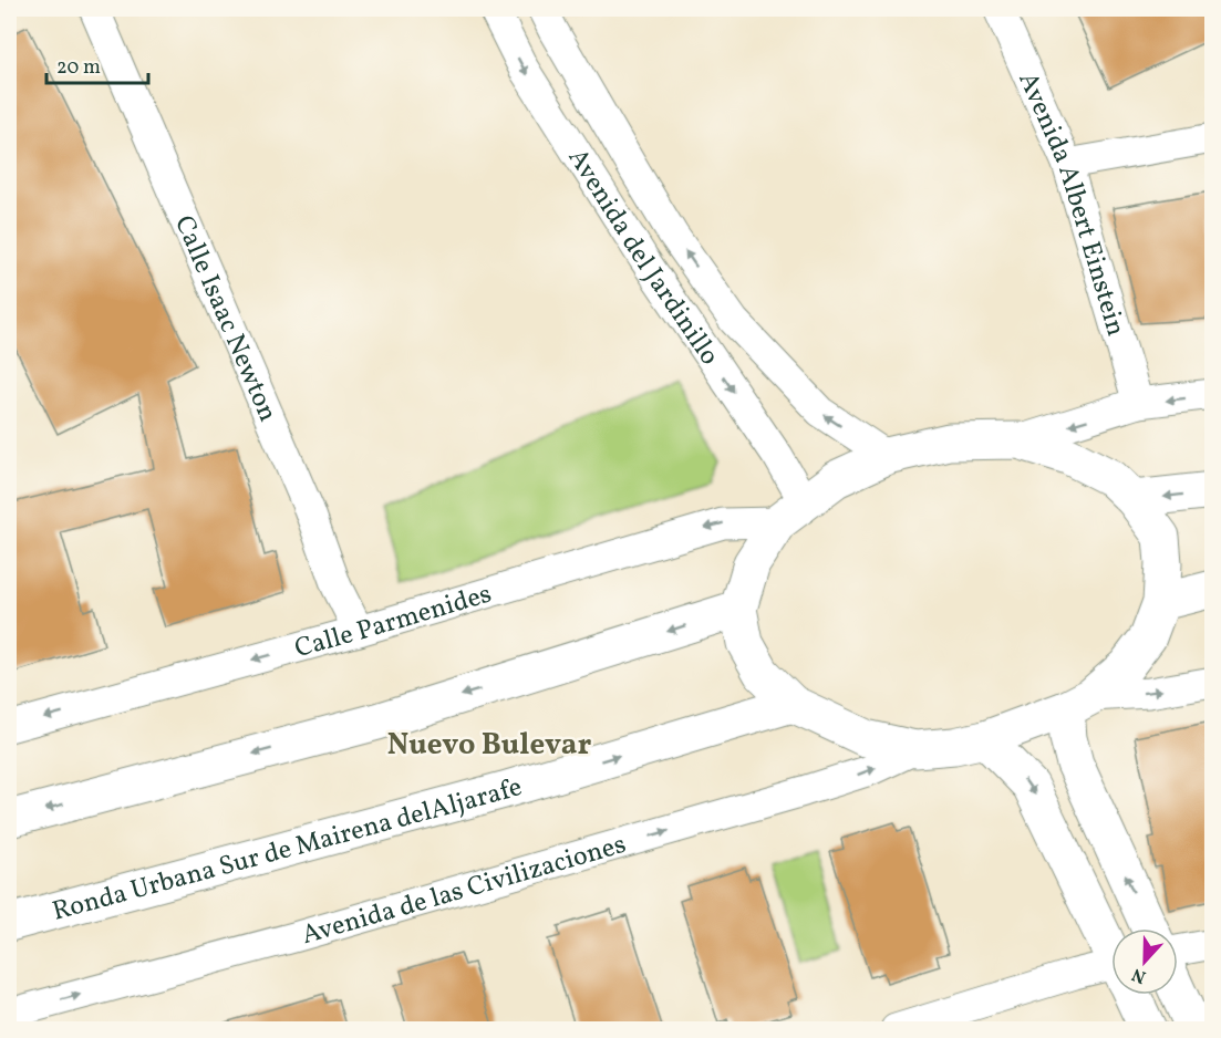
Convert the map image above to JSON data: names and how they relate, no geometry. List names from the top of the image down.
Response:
{
  "streets": {
    "street": [
      "Avenida Albert Einstein",
      "Avenida del Jardinillo",
      "Calle Isaac Newton",
      "Calle Parmenides",
      "Ronda Urbana Sur de Mairena delAljarafe",
      "Avenida de las Civilizaciones"
    ]
  },
  "crossings": [
    ["Avenida del Jardinillo", "Calle Parmenides"],
    ["Calle Isaac Newton", "Calle Parmenides"]
  ],
  "districts": ["Nuevo Bulevar"],
  "scale_bar": "20 m",
  "north": "bottom"
}
